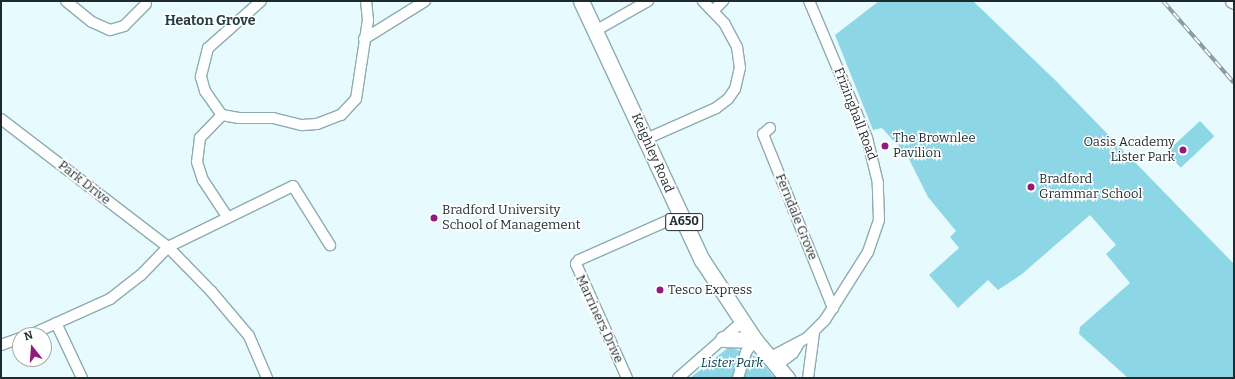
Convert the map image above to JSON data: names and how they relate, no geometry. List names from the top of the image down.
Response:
{
  "streets": {
    "highway": ["Keighley Road", "A650"],
    "street": [
      "Frizinghall Road",
      "Park Drive",
      "Ferndale Grove",
      "Marriners Drive"
    ]
  },
  "crossings": [
    ["Frizinghall Road", "Keighley Road"],
    ["Frizinghall Road", "Ferndale Grove"]
  ],
  "districts": ["Heaton Grove"],
  "parks": ["Lister Park"],
  "places": [
    "The Brownlee Pavilion",
    "Oasis Academy Lister Park",
    "Bradford Grammar School",
    "Bradford University School of Management",
    "Tesco Express"
  ],
  "north": "top"
}
